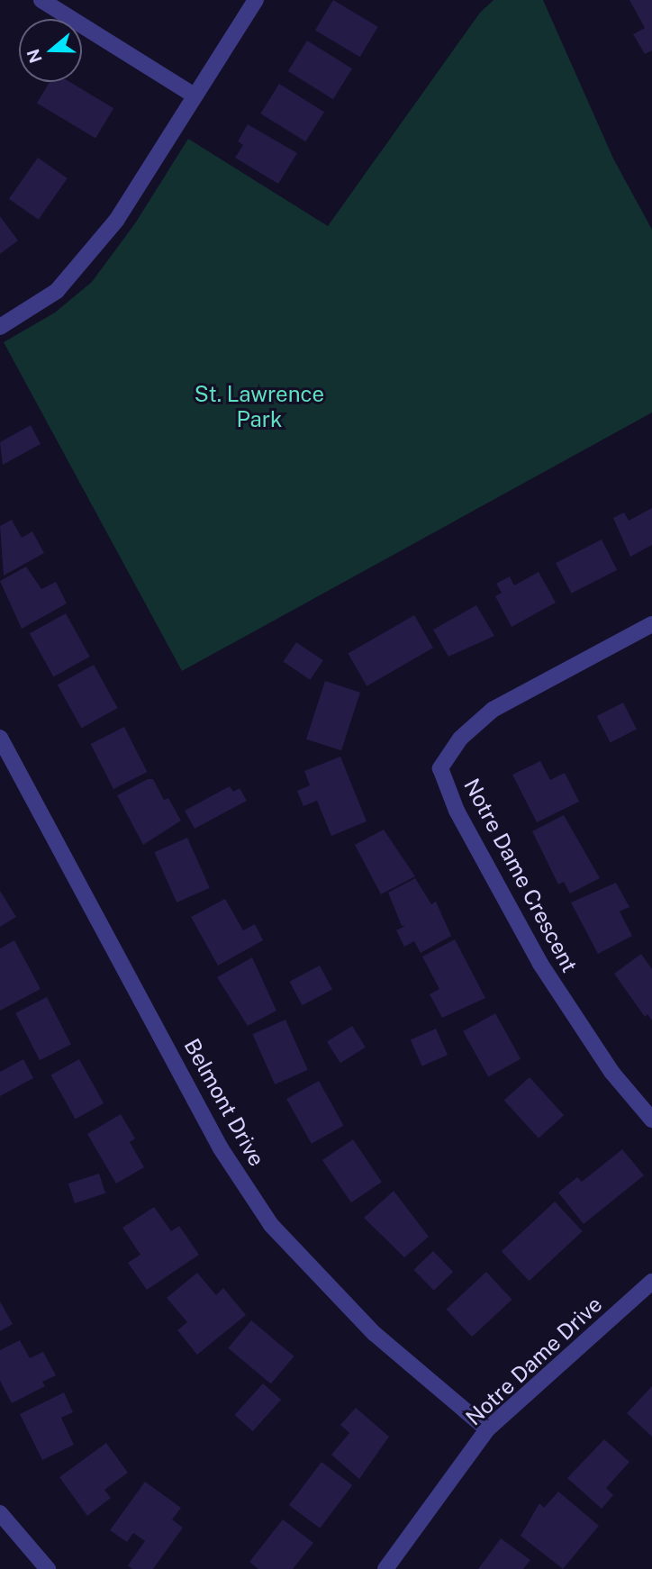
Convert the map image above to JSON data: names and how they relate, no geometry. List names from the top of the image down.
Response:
{
  "streets": {
    "street": ["Notre Dame Crescent", "Belmont Drive", "Notre Dame Drive"]
  },
  "crossings": [
    ["Belmont Drive", "Notre Dame Drive"]
  ],
  "parks": ["St. Lawrence Park"],
  "north": "left"
}
